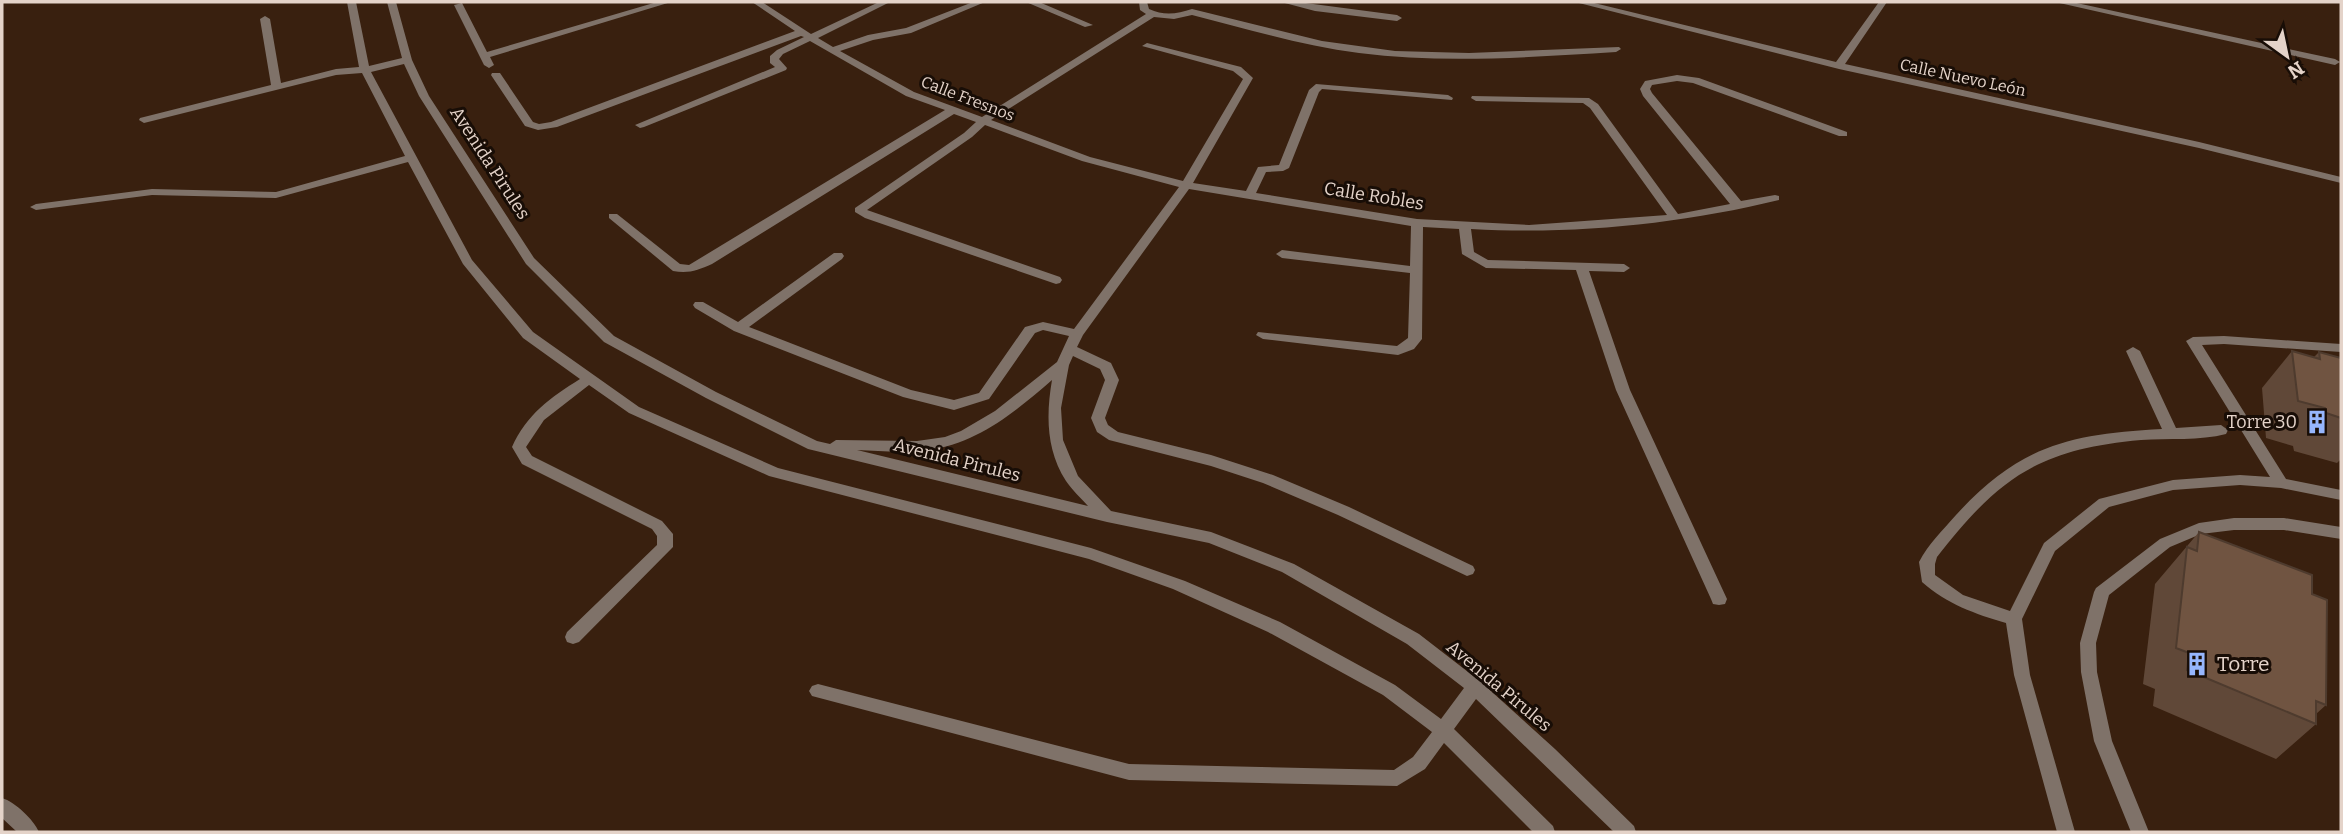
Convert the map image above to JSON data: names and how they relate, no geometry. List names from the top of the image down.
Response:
{
  "streets": {
    "street": [
      "Calle Nuevo León",
      "Calle Fresnos",
      "Avenida Pirules",
      "Calle Robles"
    ]
  },
  "crossings": [
    ["Calle Fresnos", "Calle Robles"]
  ],
  "places": {
    "building": ["Torre 30", "Torre"]
  },
  "north": "bottom right"
}
